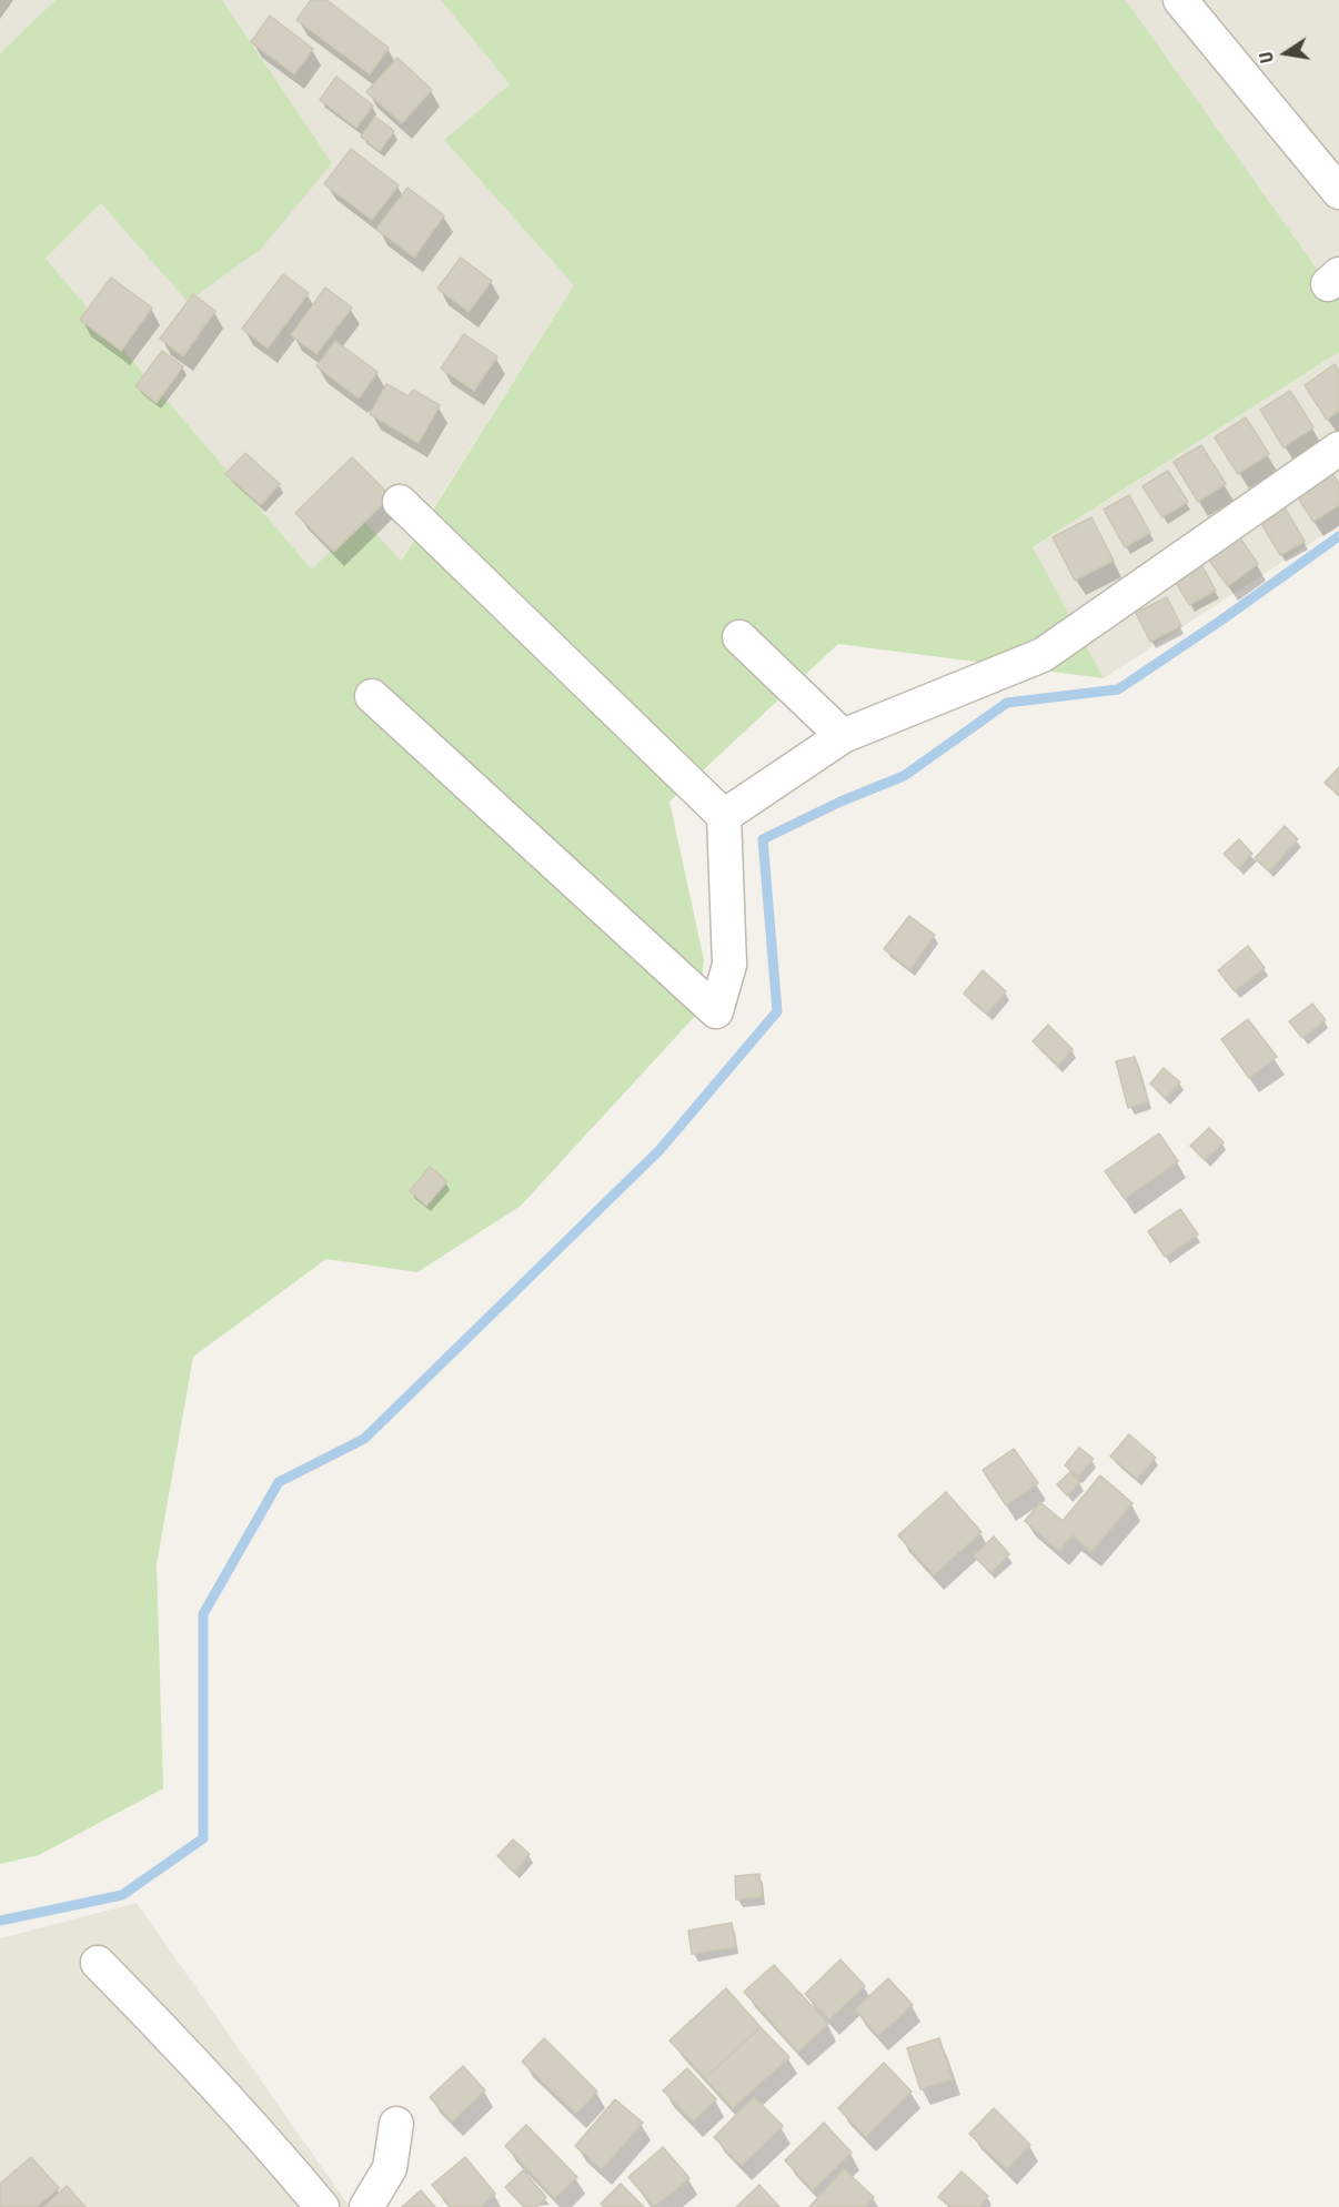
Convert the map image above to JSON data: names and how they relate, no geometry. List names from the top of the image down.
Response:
{
  "north": "left"
}
